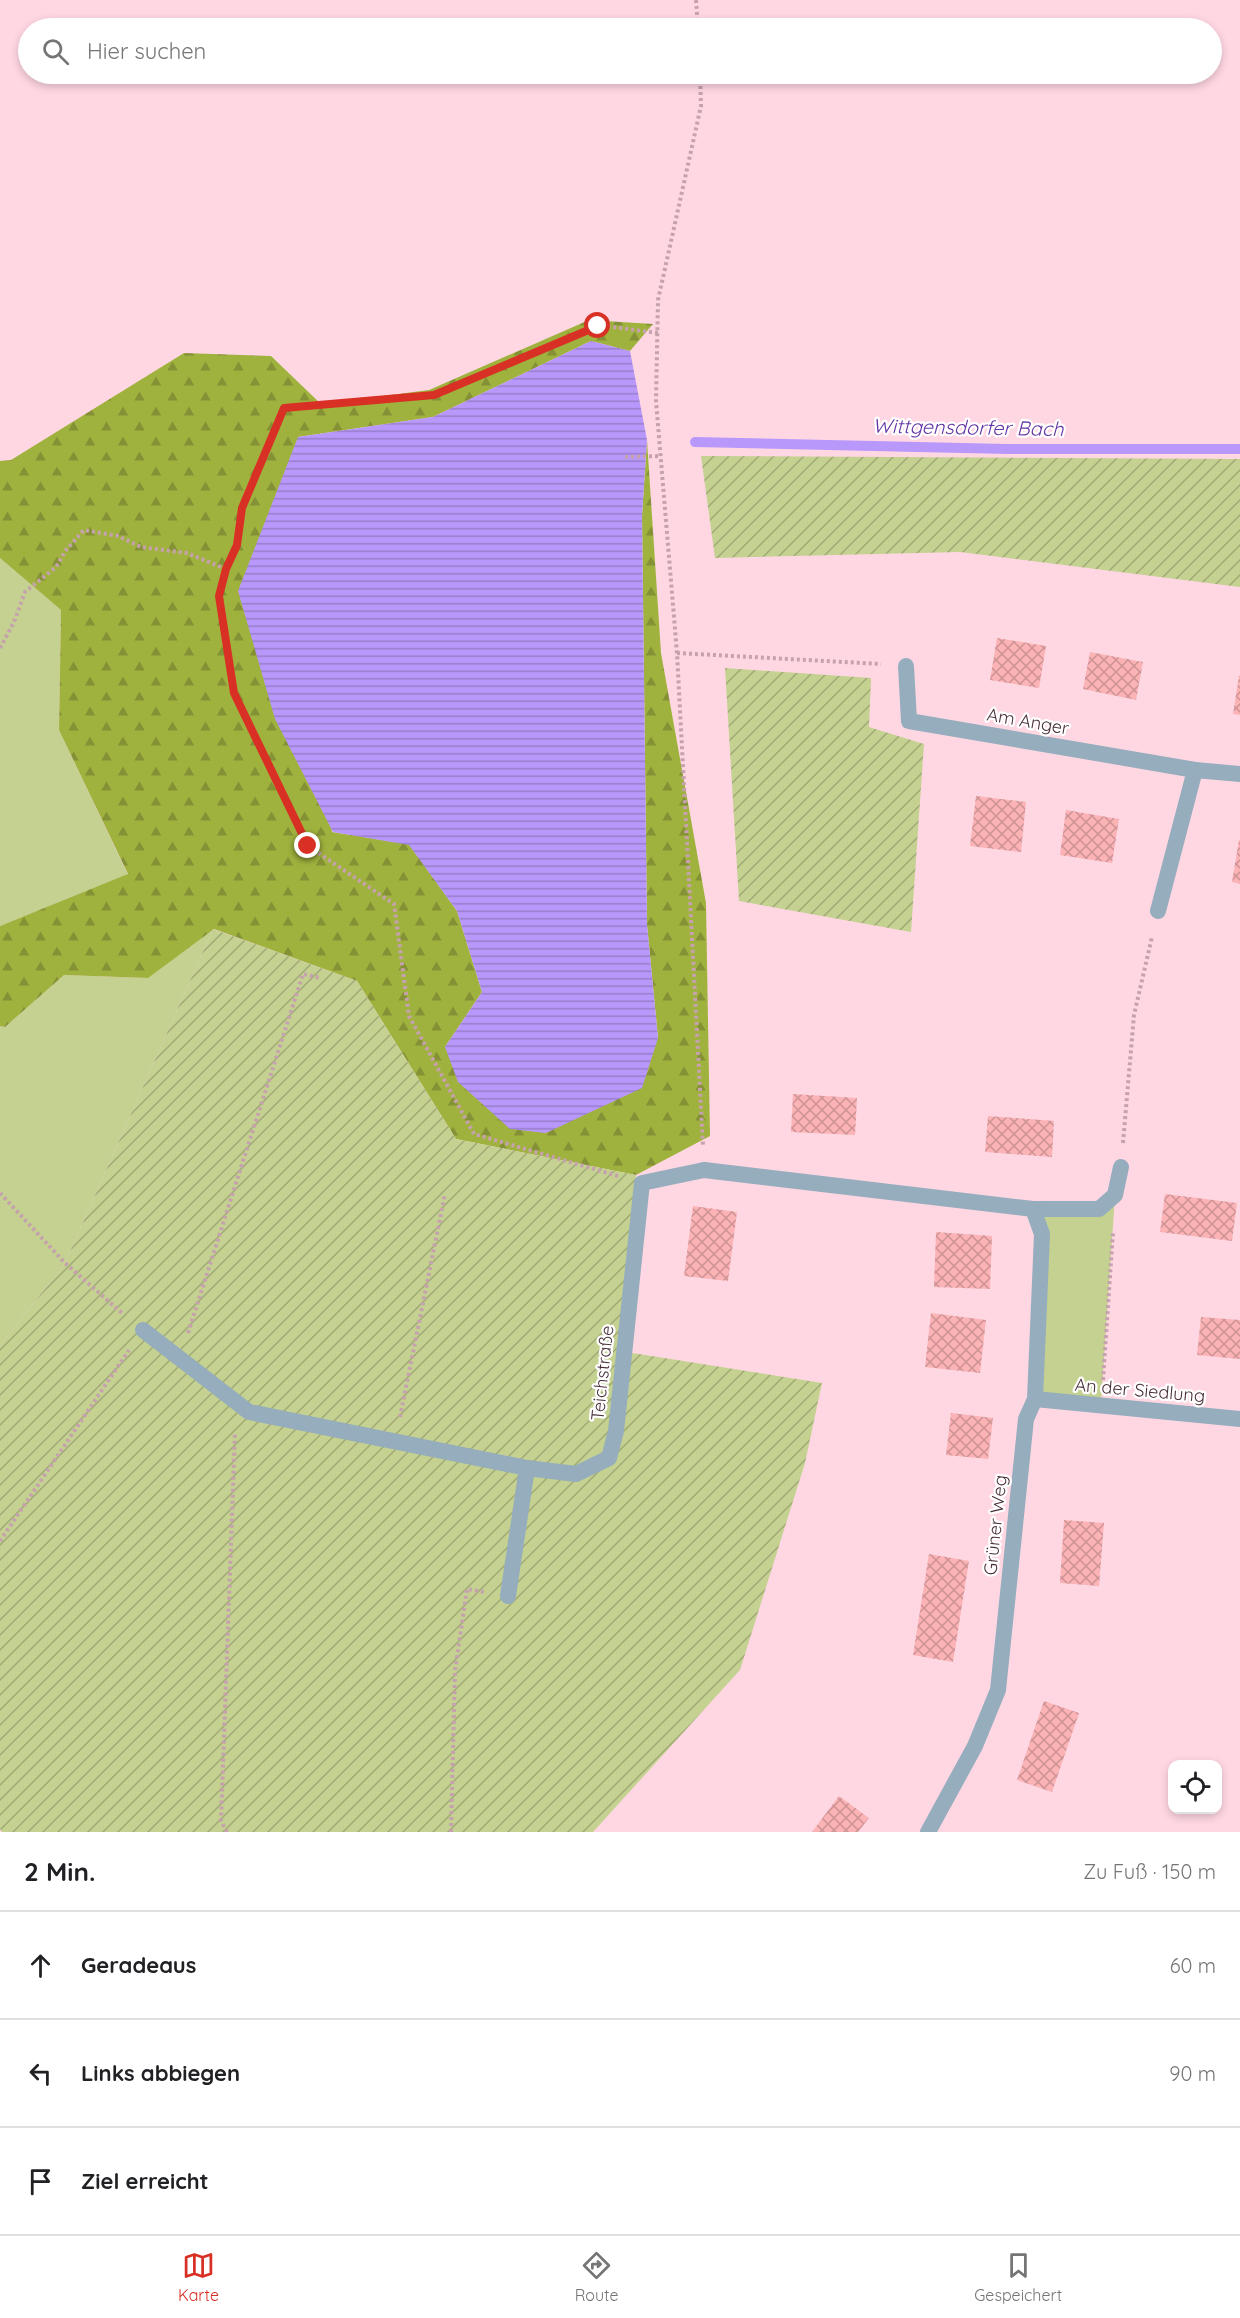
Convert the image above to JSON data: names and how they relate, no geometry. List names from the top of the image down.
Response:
{
  "streets": {
    "street": [
      "Am Anger",
      "Teichstraße",
      "An der Siedlung",
      "Grüner Weg"
    ]
  },
  "crossings": [
    ["An der Siedlung", "Grüner Weg"]
  ],
  "water": ["Wittgensdorfer Bach"],
  "page": {
    "search": "Hier suchen",
    "heading": ["2 Min.", "Zu Fuß · 150 m"],
    "list": [
      ["Geradeaus", "60 m"],
      ["Links abbiegen", "90 m"],
      "Ziel erreicht"
    ],
    "nav": ["Karte", "Route", "Gespeichert"]
  }
}
